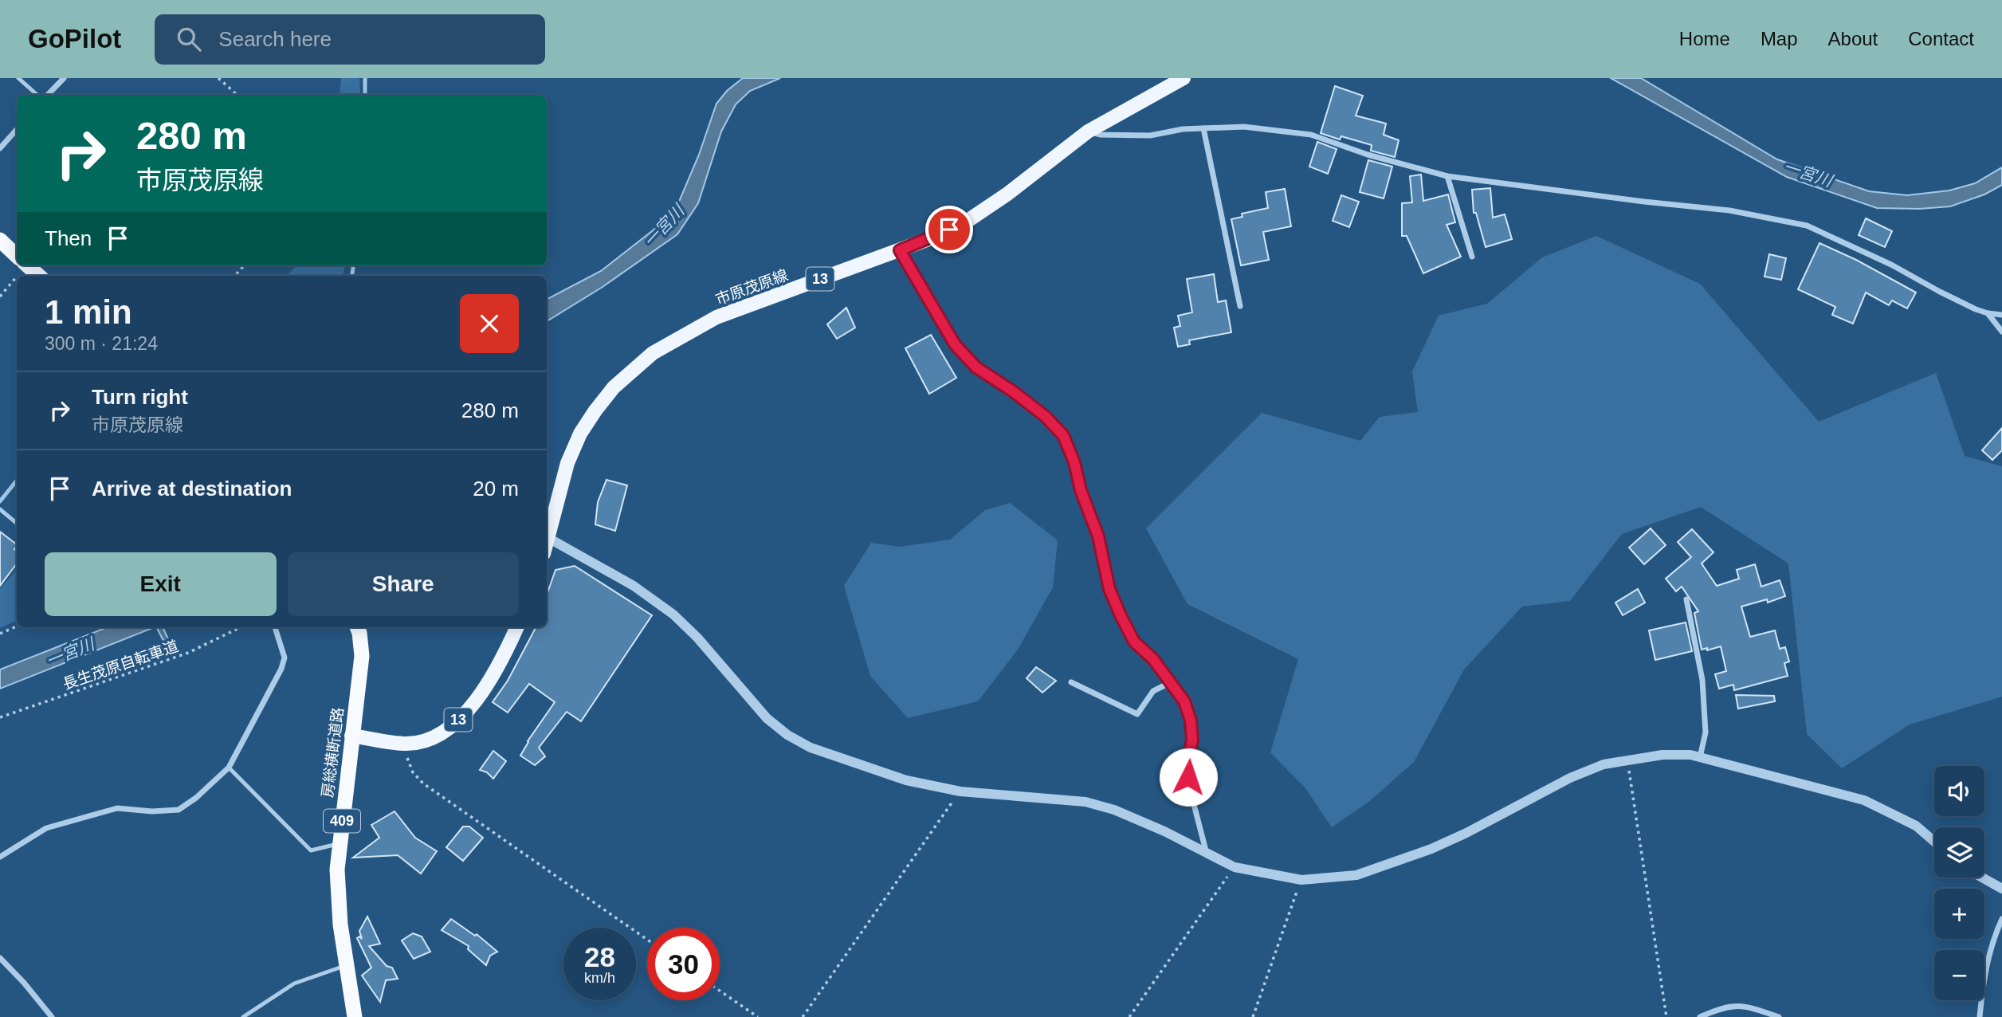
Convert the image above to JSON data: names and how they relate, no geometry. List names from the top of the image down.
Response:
{
  "streets": {
    "highway": ["房総横断道路", "409"],
    "main road": ["13", "市原茂原線"],
    "path": ["長生茂原自転車道"]
  },
  "crossings": [
    ["13", "房総横断道路"]
  ],
  "water": ["一宮川"],
  "page": {
    "header": "GoPilot",
    "search": "Search here",
    "nav": [
      "Home",
      "Map",
      "About",
      "Contact"
    ],
    "turn": ["280 m", "市原茂原線"],
    "then": "Then",
    "heading": ["1 min", "300 m · 21:24"],
    "list": [
      {
        "name": "Turn right",
        "note": "市原茂原線",
        "value": "280 m"
      },
      {
        "name": "Arrive at destination",
        "value": "20 m"
      }
    ],
    "buttons": ["Exit", "Share"],
    "map_buttons": ["+", "−"],
    "speed": "28 km/h",
    "limit": "30"
  }
}
